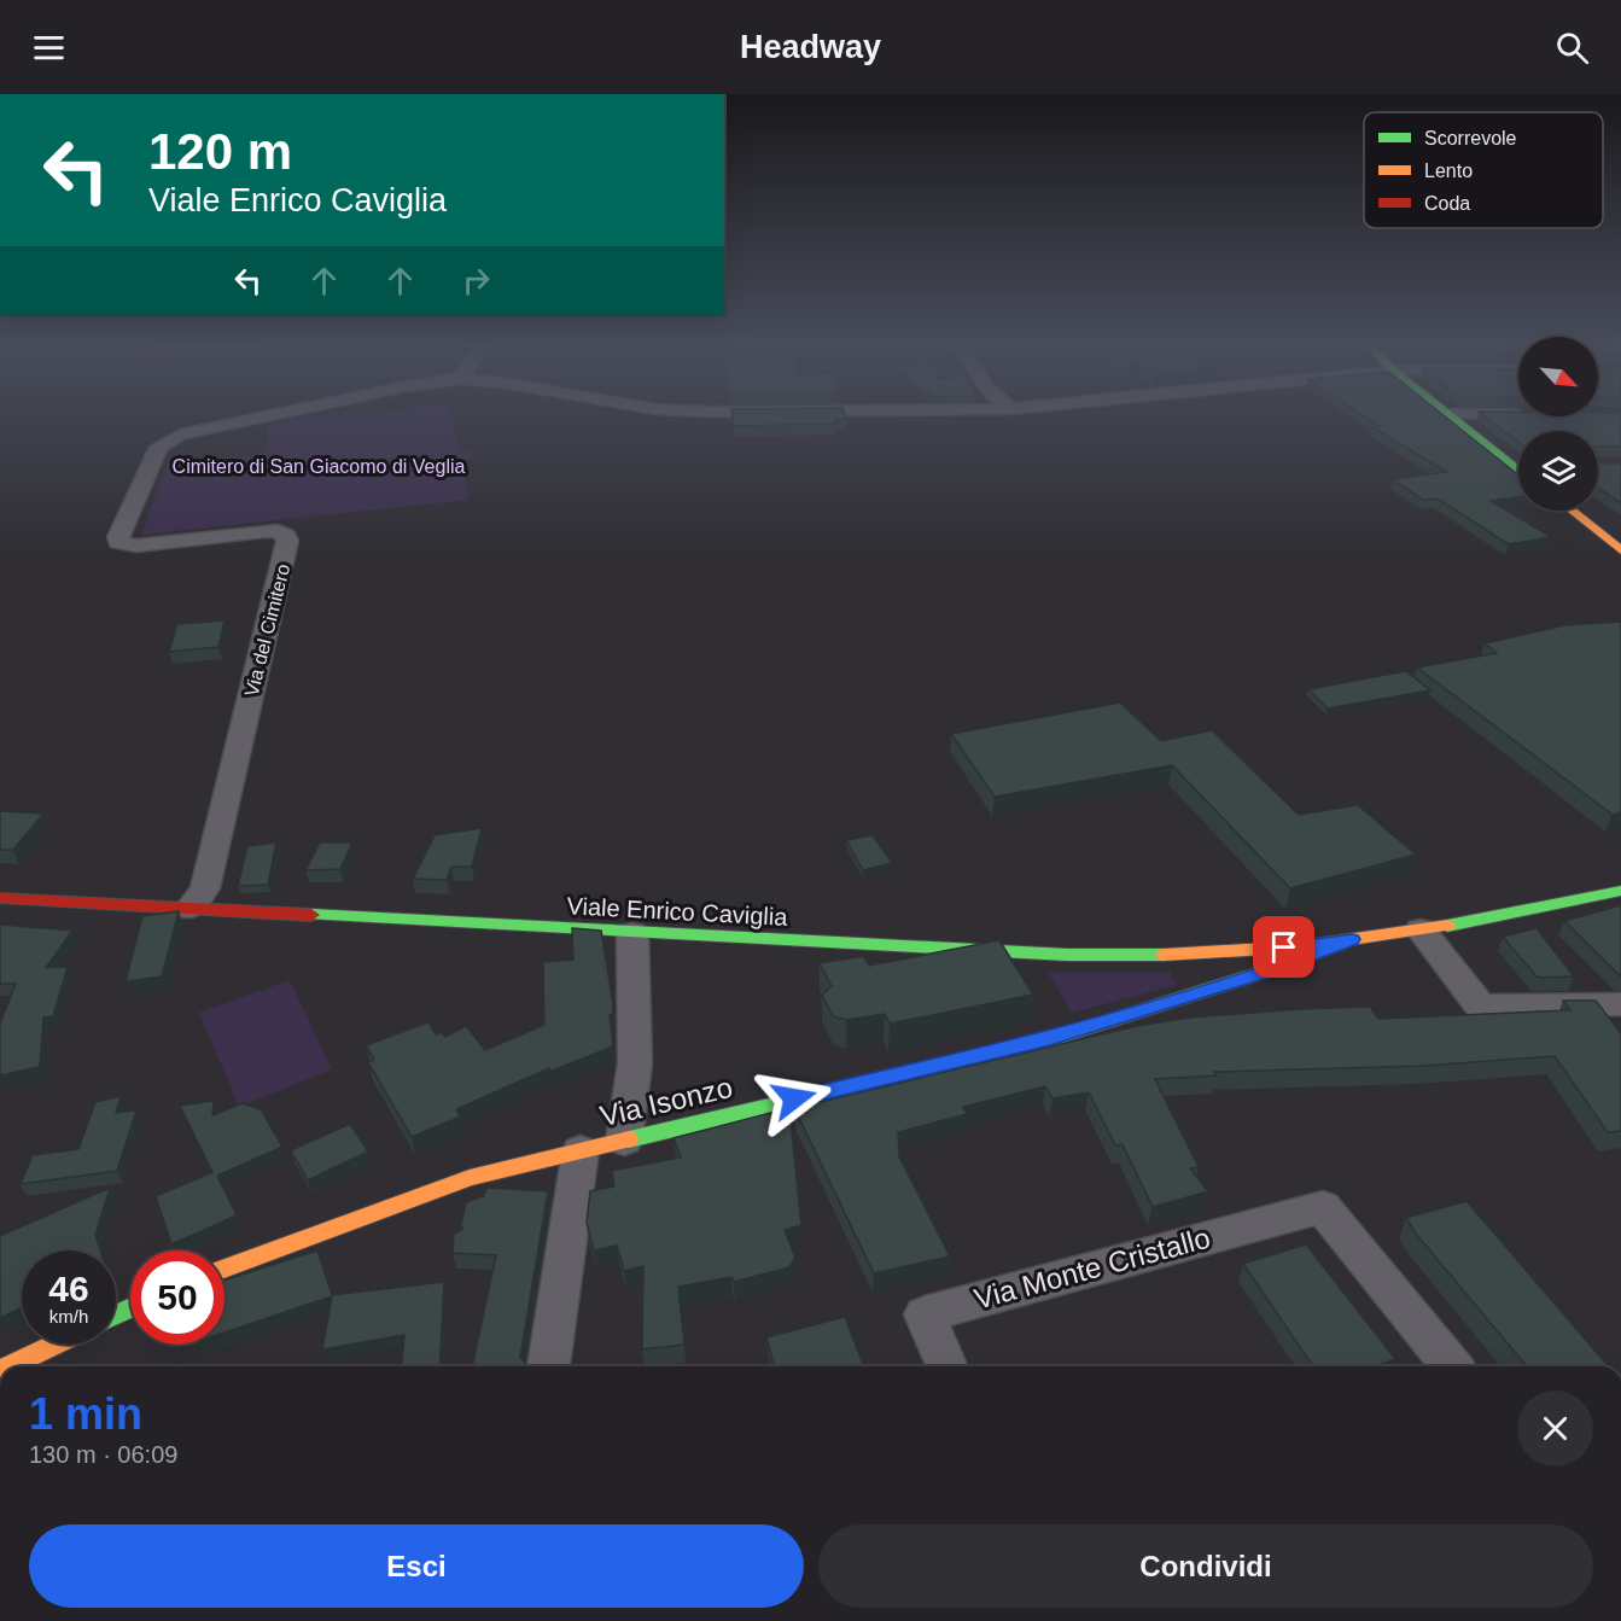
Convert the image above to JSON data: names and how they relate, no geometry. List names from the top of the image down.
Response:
{
  "streets": {
    "main road": ["Viale Enrico Caviglia", "Via Isonzo"],
    "street": ["Via del Cimitero", "Via Monte Cristallo"]
  },
  "crossings": [
    ["Via del Cimitero", "Viale Enrico Caviglia"],
    ["Viale Enrico Caviglia", "Via Isonzo"]
  ],
  "parks": ["Cimitero di San Giacomo di Veglia"],
  "legend": ["Scorrevole", "Lento", "Coda"],
  "north": "bottom right",
  "page": {
    "header": "Headway",
    "turn": ["120 m", "Viale Enrico Caviglia"],
    "speed": "46 km/h",
    "limit": "50",
    "heading": ["1 min", "130 m · 06:09"],
    "buttons": ["Esci", "Condividi"]
  }
}
